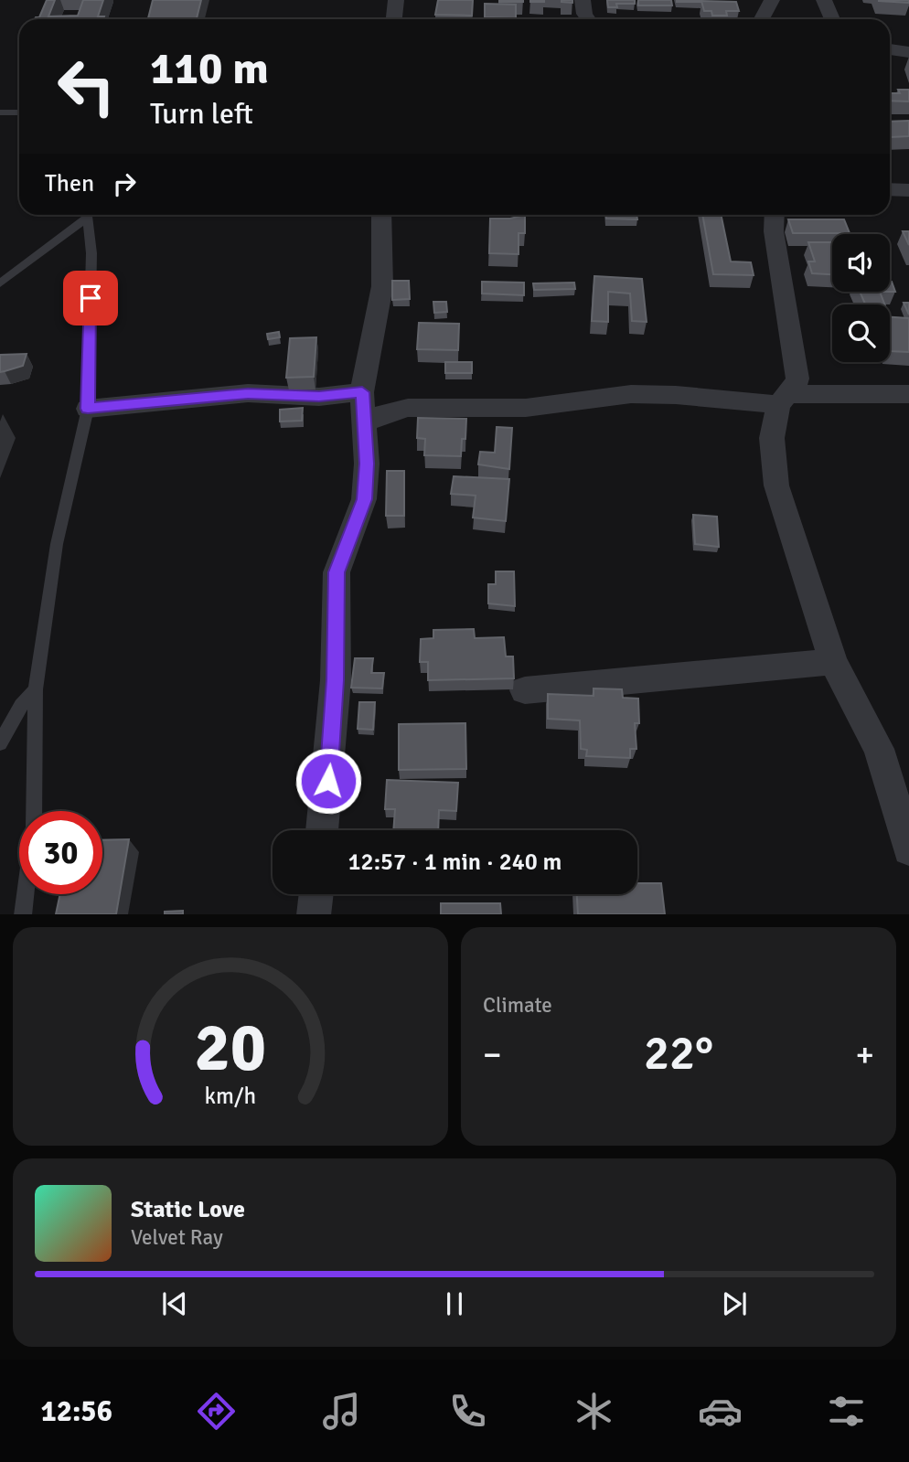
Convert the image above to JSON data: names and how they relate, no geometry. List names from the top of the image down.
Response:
{
  "page": {
    "turn": ["110 m", "Turn left"],
    "then": "Then",
    "limit": "30",
    "trip": "12:57 · 1 min · 240 m",
    "tile": "Climate",
    "heat": ["−", "22°", "+"],
    "song": ["Static Love", "Velvet Ray"],
    "tabs": "12:56",
    "gauge": ["20", "km/h"]
  }
}
